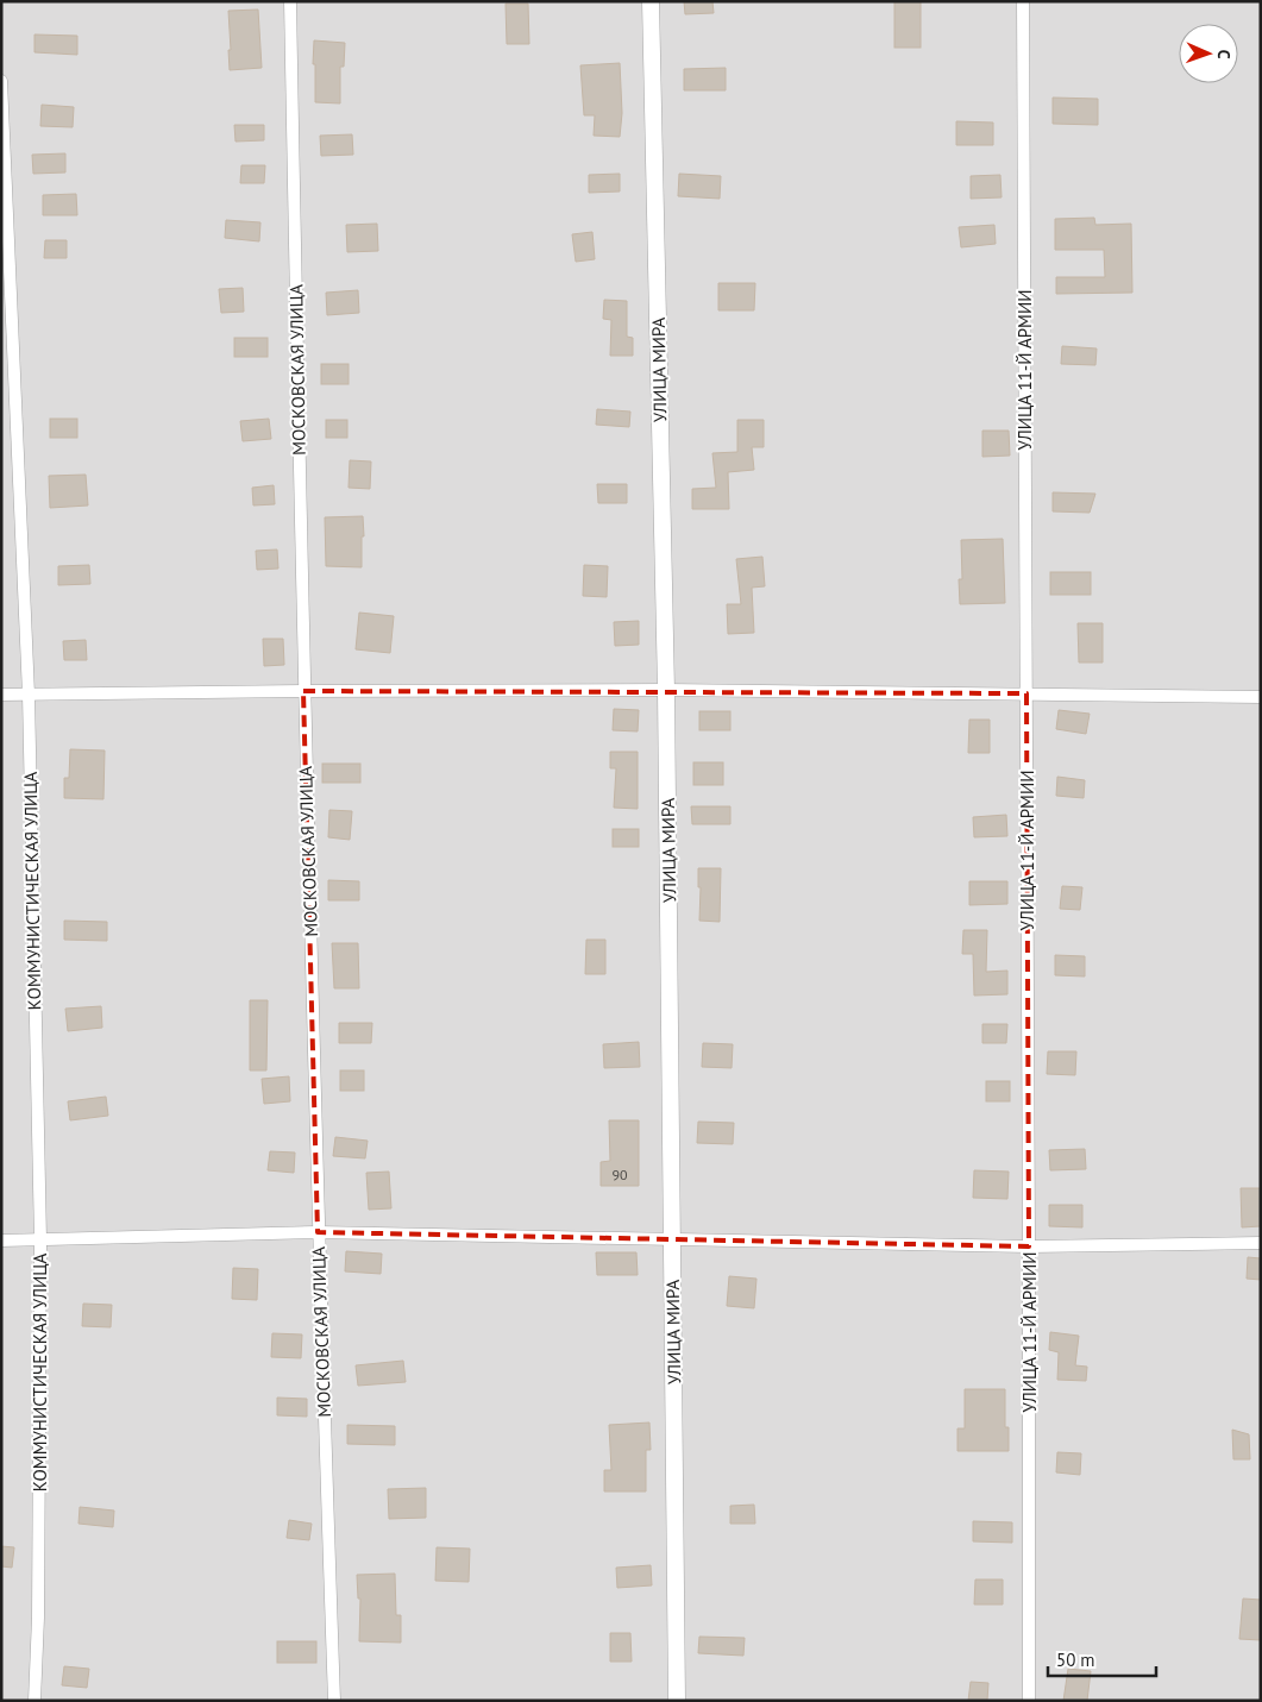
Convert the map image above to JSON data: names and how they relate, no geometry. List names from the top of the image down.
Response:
{
  "streets": {
    "street": [
      "МОСКОВСКАЯ УЛИЦА",
      "УЛИЦА МИРА",
      "УЛИЦА 11-Й АРМИИ",
      "КОММУНИСТИЧЕСКАЯ УЛИЦА"
    ]
  },
  "house_numbers": ["90"],
  "scale_bar": "50 m",
  "north": "right"
}
